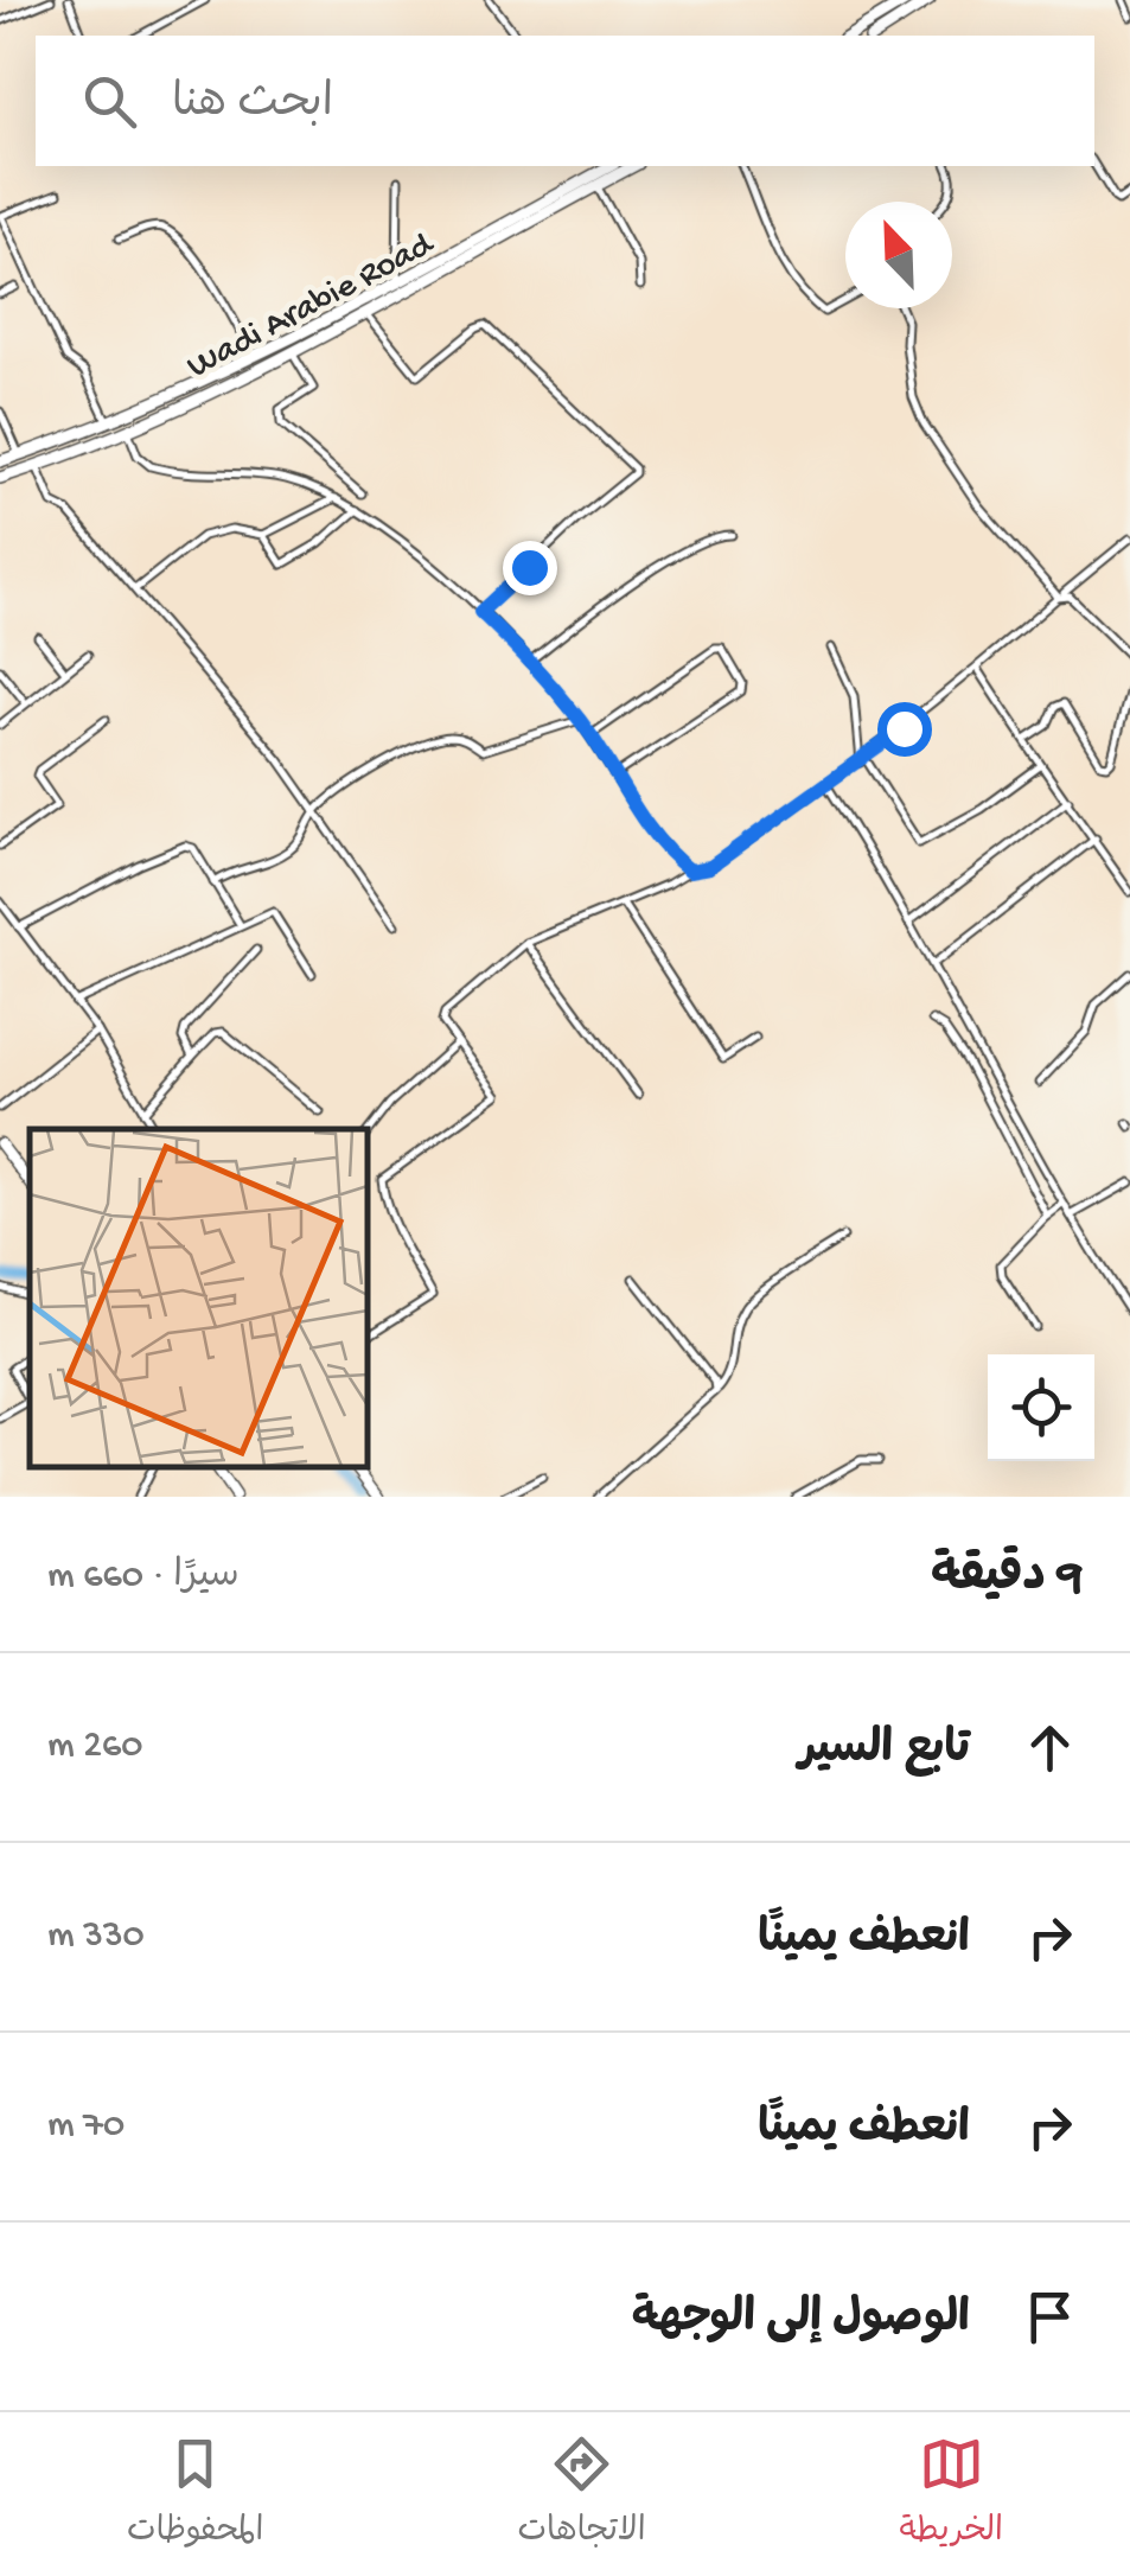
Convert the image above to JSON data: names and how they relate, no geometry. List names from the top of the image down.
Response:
{
  "streets": {
    "highway": ["Wadi Arabie Road"]
  },
  "north": "top left",
  "page": {
    "search": "ابحث هنا",
    "heading": ["9 دقيقة", "سيرًا · 660 m"],
    "list": [
      ["تابع السير", "260 m"],
      ["انعطف يمينًا", "330 m"],
      ["انعطف يمينًا", "70 m"],
      "الوصول إلى الوجهة"
    ],
    "nav": ["الخريطة", "الاتجاهات", "المحفوظات"]
  }
}
